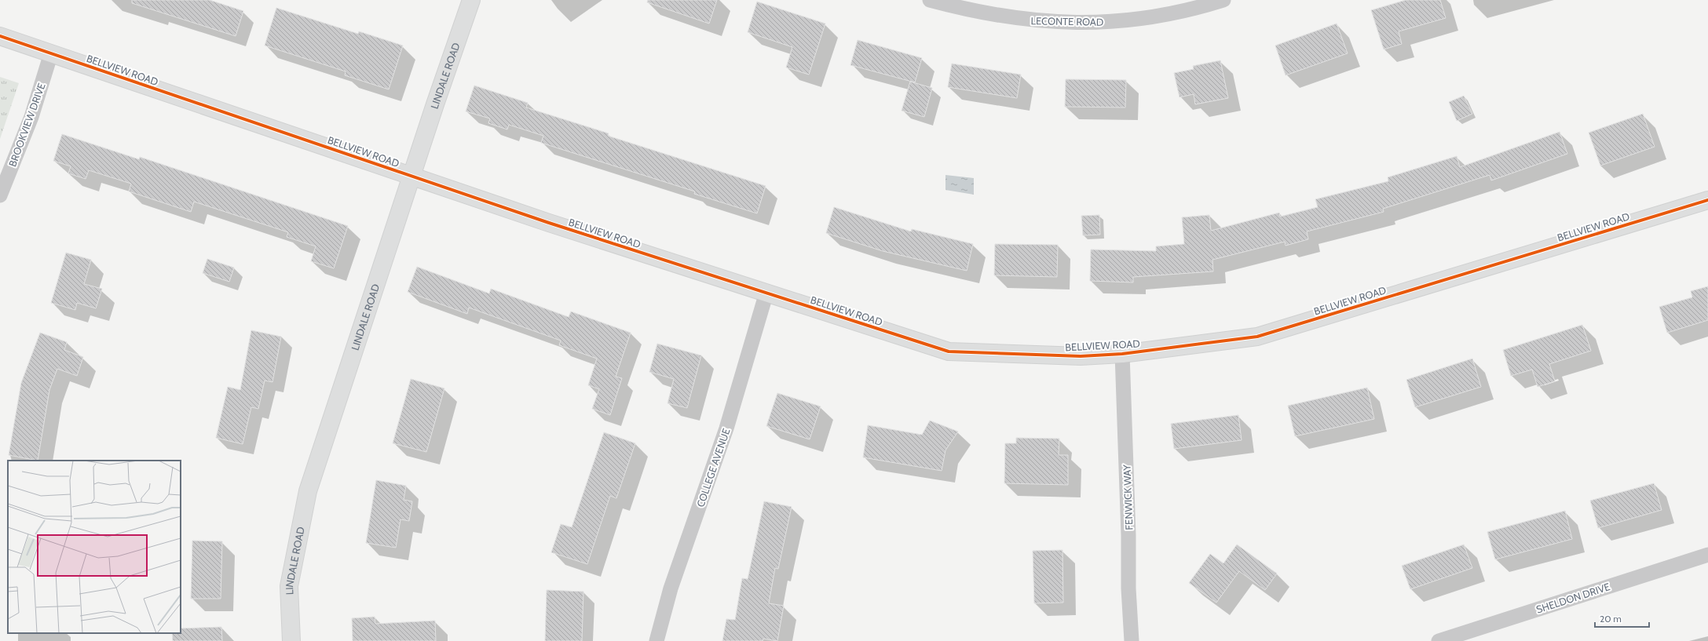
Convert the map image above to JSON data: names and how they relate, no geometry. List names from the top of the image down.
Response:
{
  "streets": {
    "street": [
      "LECONTE ROAD",
      "BELLVIEW ROAD",
      "LINDALE ROAD",
      "BROOKVIEW DRIVE",
      "COLLEGE AVENUE",
      "FENWICK WAY",
      "SHELDON DRIVE"
    ]
  },
  "crossings": [
    ["BELLVIEW ROAD", "LINDALE ROAD"],
    ["BELLVIEW ROAD", "BROOKVIEW DRIVE"],
    ["BELLVIEW ROAD", "COLLEGE AVENUE"],
    ["BELLVIEW ROAD", "FENWICK WAY"]
  ],
  "scale_bar": "20 m"
}
